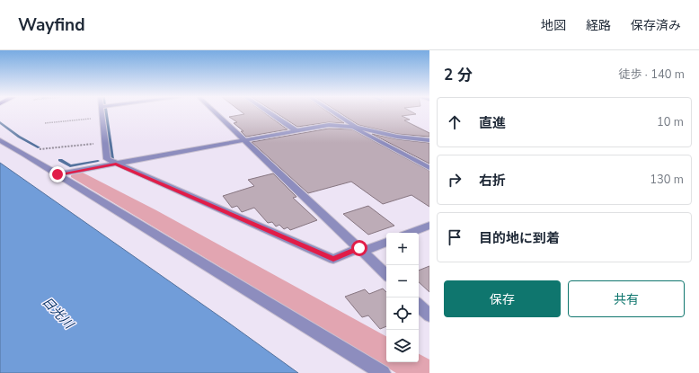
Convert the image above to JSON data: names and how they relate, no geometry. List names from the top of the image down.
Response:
{
  "water": ["日光川"],
  "page": {
    "header": "Wayfind",
    "nav": ["地図", "経路", "保存済み"],
    "heading": ["2 分", "徒歩 · 140 m"],
    "list": [
      ["直進", "10 m"],
      ["右折", "130 m"],
      "目的地に到着"
    ],
    "map_buttons": ["+", "−"],
    "buttons": ["保存", "共有"]
  }
}
